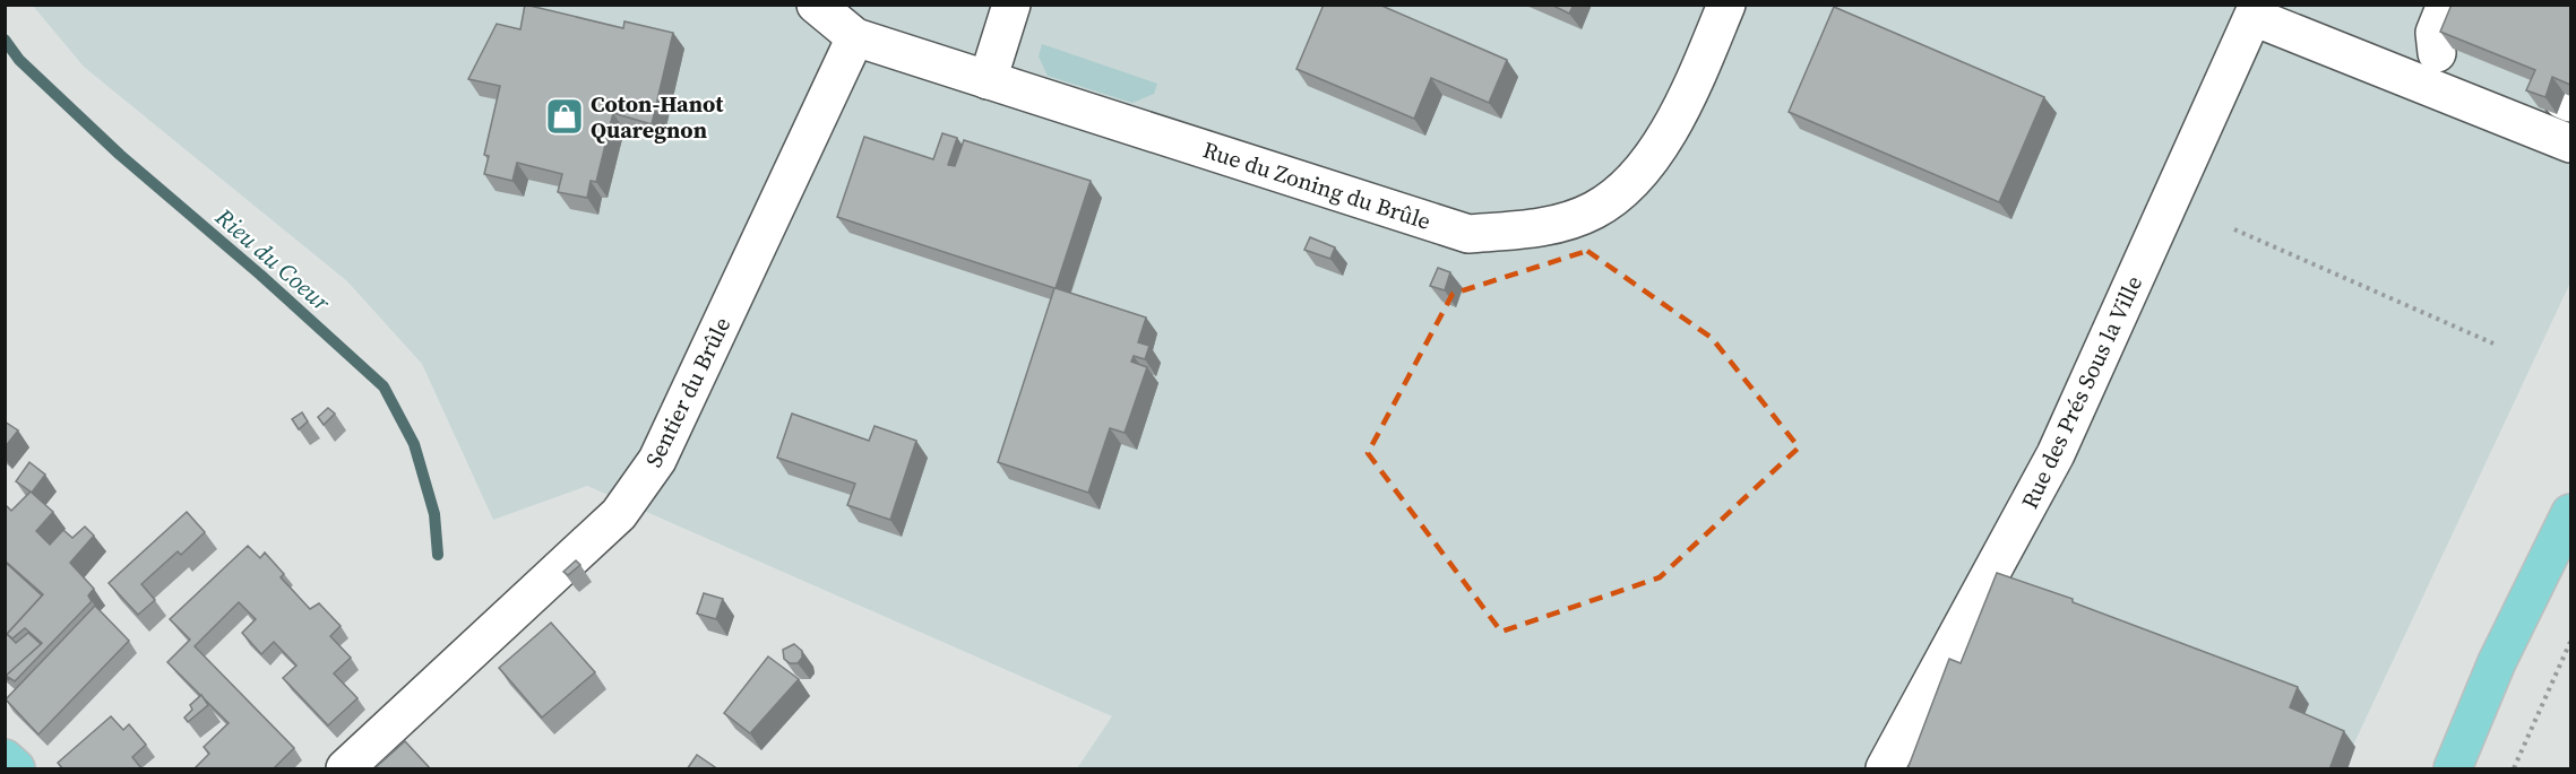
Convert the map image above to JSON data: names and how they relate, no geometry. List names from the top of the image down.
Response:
{
  "streets": {
    "street": ["Rue du Zoning du Brûle", "Sentier du Brûle", "Rue des Prés Sous la Ville"]
  },
  "crossings": [
    ["Rue du Zoning du Brûle", "Sentier du Brûle"]
  ],
  "water": ["Rieu du Coeur"],
  "places": {
    "shop": ["Coton-Hanot Quaregnon"]
  }
}
